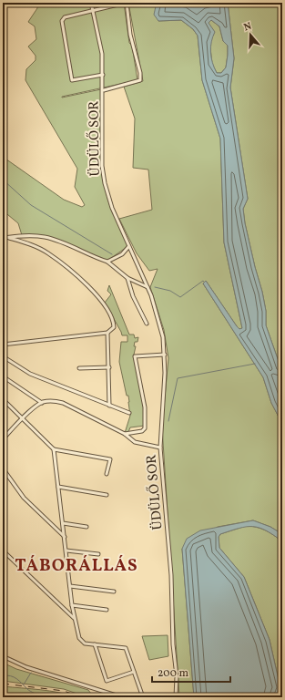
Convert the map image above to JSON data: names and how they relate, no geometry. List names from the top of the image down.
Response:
{
  "streets": {
    "street": ["ÜDÜLŐ SOR"]
  },
  "districts": ["TÁBORÁLLÁS"],
  "scale_bar": "200 m",
  "north": "top"
}
